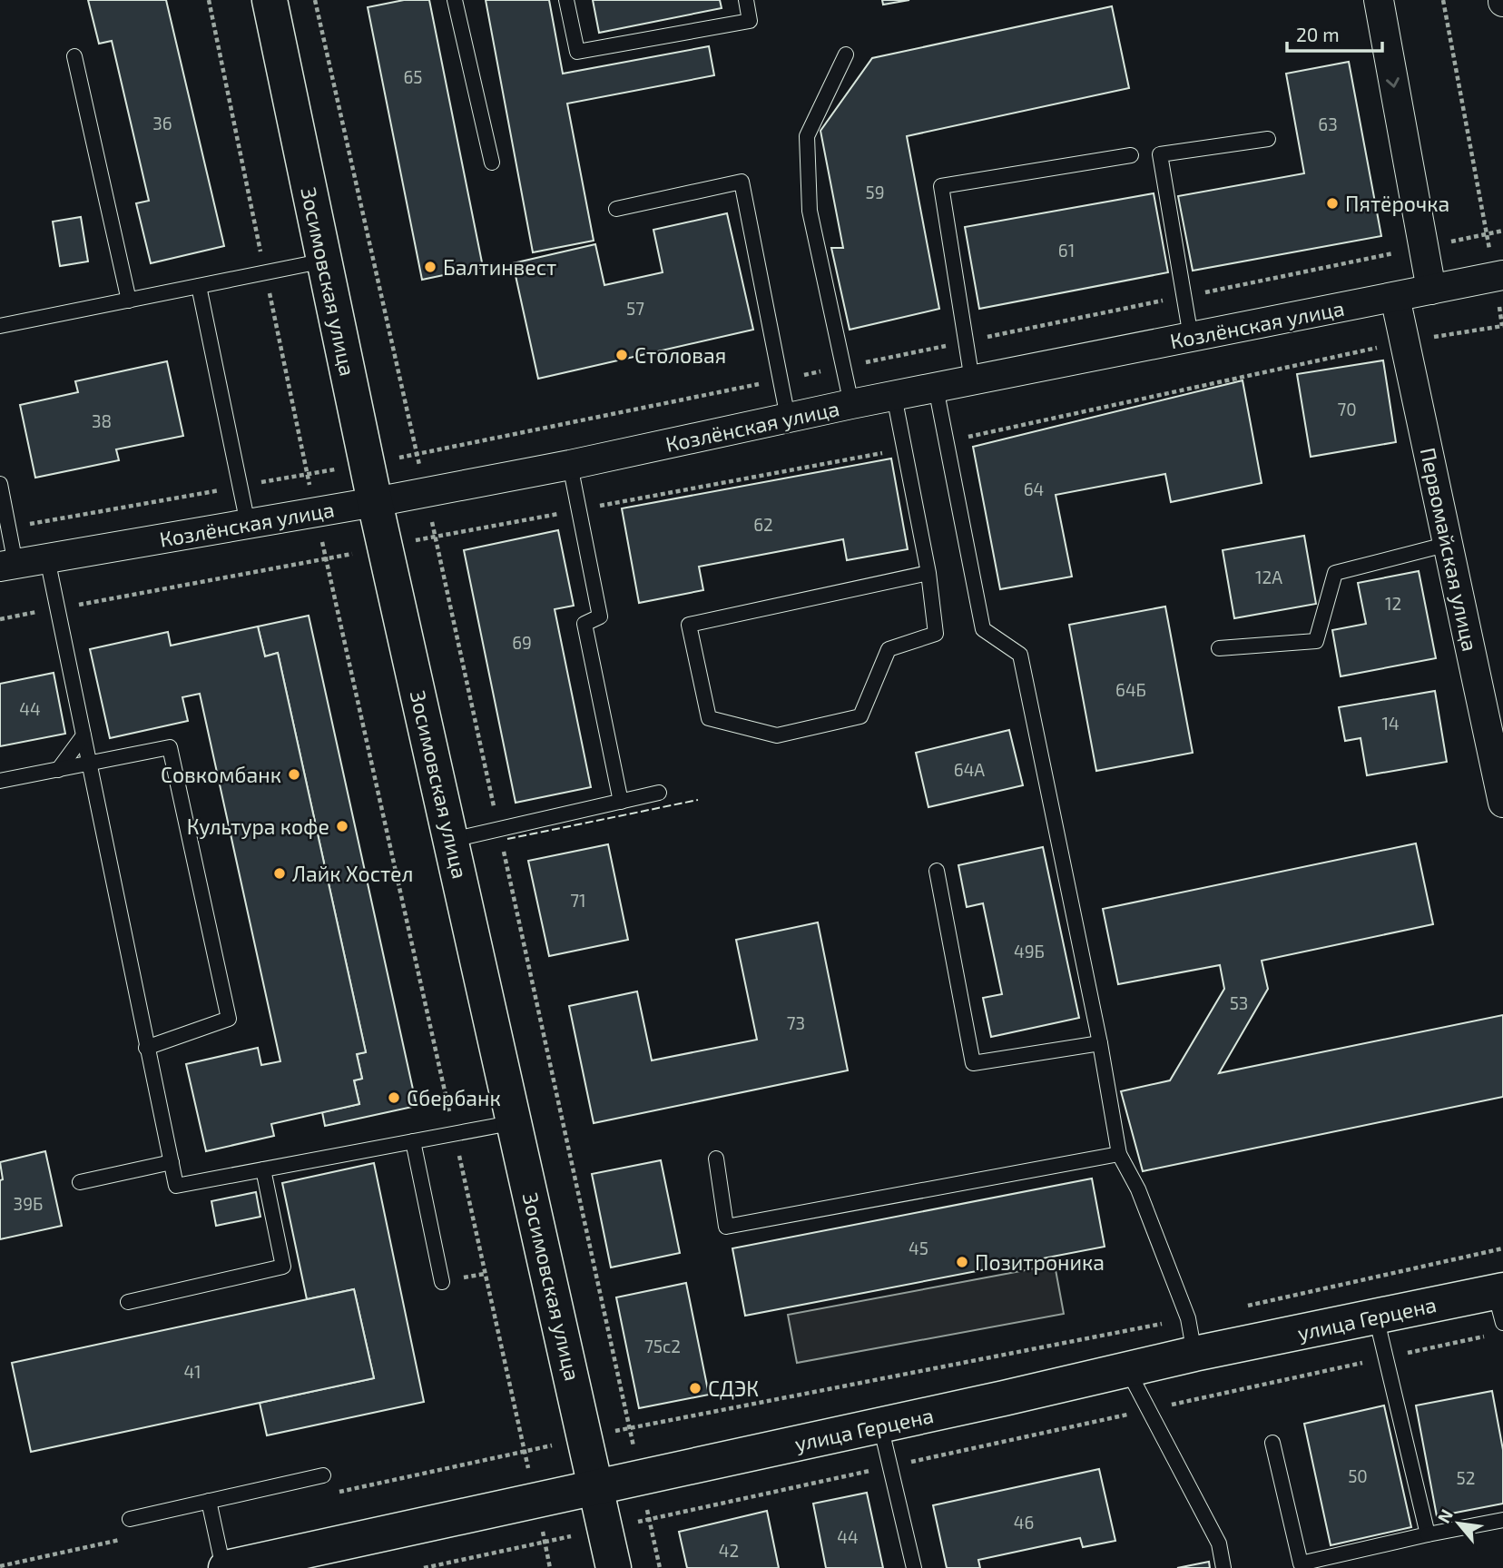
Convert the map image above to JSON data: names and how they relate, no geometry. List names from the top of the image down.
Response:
{
  "streets": {
    "street": [
      "Зосимовская улица",
      "Козлёнская улица",
      "Первомайская улица",
      "улица Герцена"
    ]
  },
  "crossings": [
    ["Зосимовская улица", "Козлёнская улица"],
    ["Зосимовская улица", "улица Герцена"],
    ["Козлёнская улица", "Первомайская улица"]
  ],
  "places": [
    "Пятёрочка",
    "Балтинвест",
    "Столовая",
    "Совкомбанк",
    "Культура кофе",
    "Лайк Хостел",
    "Сбербанк",
    "Позитроника",
    "СДЭК"
  ],
  "house_numbers": [
    "65",
    "36",
    "63",
    "59",
    "61",
    "57",
    "70",
    "38",
    "64",
    "62",
    "12А",
    "12",
    "69",
    "64Б",
    "44",
    "14",
    "64А",
    "71",
    "49Б",
    "53",
    "73",
    "39Б",
    "45",
    "75с2",
    "41",
    "50",
    "52",
    "46",
    "44",
    "42"
  ],
  "scale_bar": "20 m",
  "north": "top left"
}
